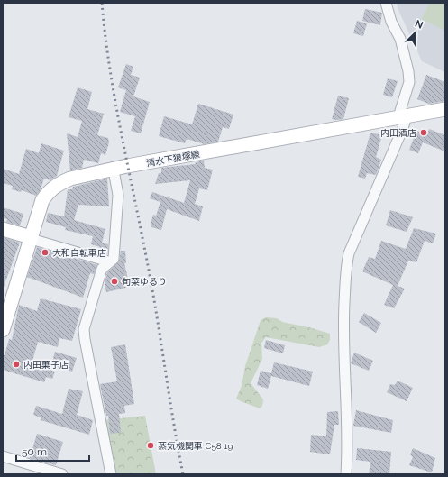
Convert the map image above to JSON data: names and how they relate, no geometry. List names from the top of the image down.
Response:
{
  "streets": {
    "main road": ["清水下狼塚線"]
  },
  "places": [
    "内田酒店",
    "大和自転車店",
    "旬菜ゆるり",
    "内田菓子店",
    "蒸気機関車 C58 19"
  ],
  "scale_bar": "50 m",
  "north": "top right"
}
